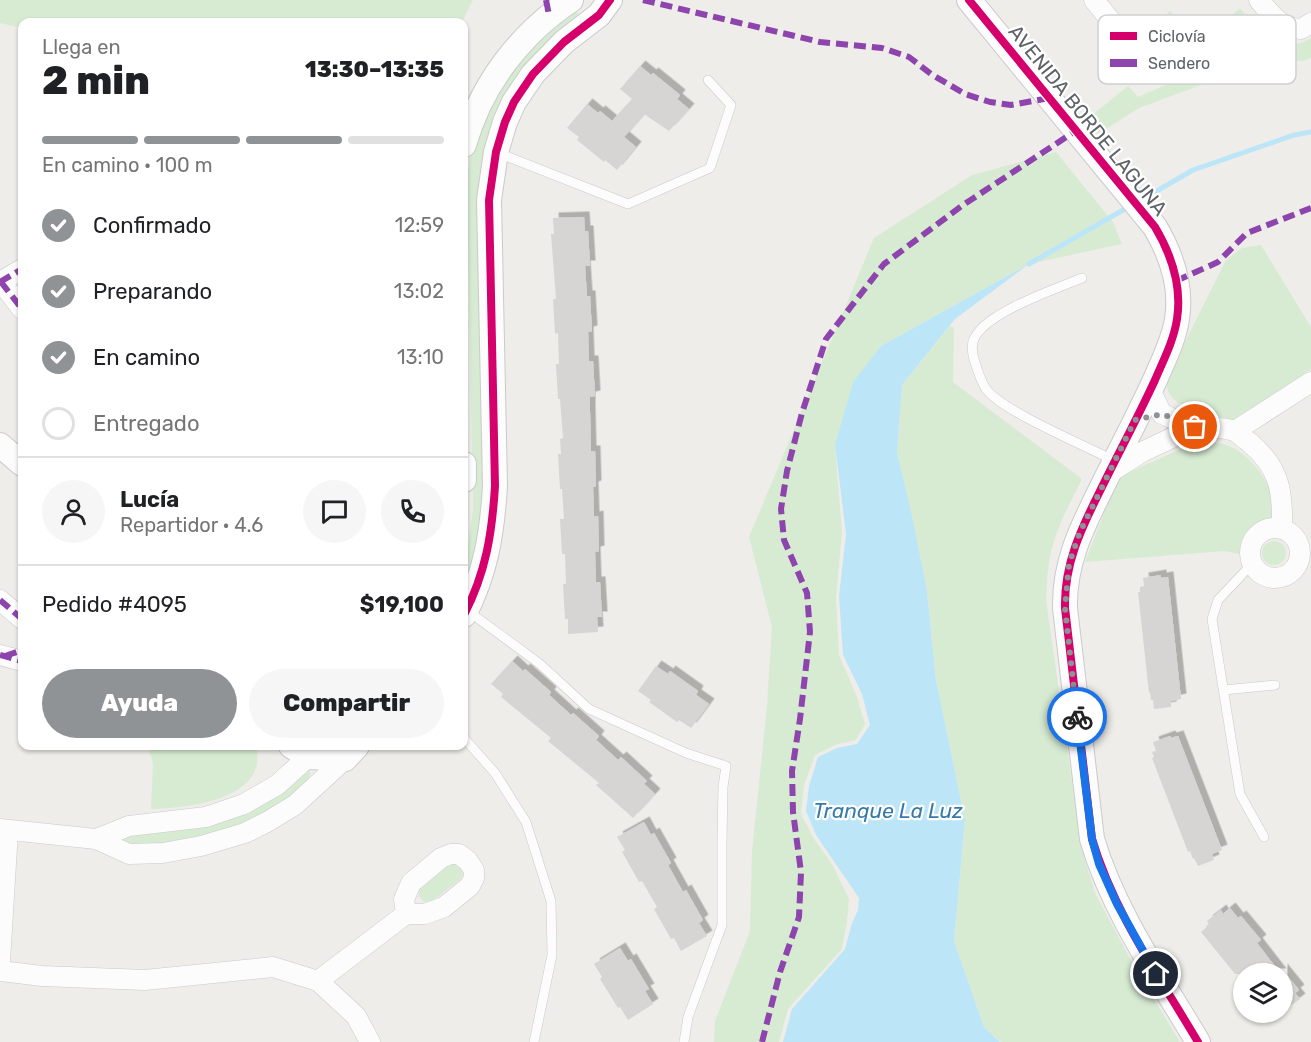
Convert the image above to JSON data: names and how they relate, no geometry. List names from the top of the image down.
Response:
{
  "streets": {
    "street": ["AVENIDA BORDE LAGUNA"]
  },
  "water": ["Tranque La Luz"],
  "legend": ["Ciclovía", "Sendero"],
  "page": {
    "heading": ["2 min", "Llega en", "13:30–13:35"],
    "panel": [
      "Lucía",
      "Repartidor · 4.6",
      "Pedido #4095",
      "$19,100"
    ],
    "bar": "En camino · 100 m",
    "list": [
      ["Confirmado", "12:59"],
      ["Preparando", "13:02"],
      ["En camino", "13:10"],
      "Entregado"
    ],
    "buttons": ["Ayuda", "Compartir"]
  }
}
